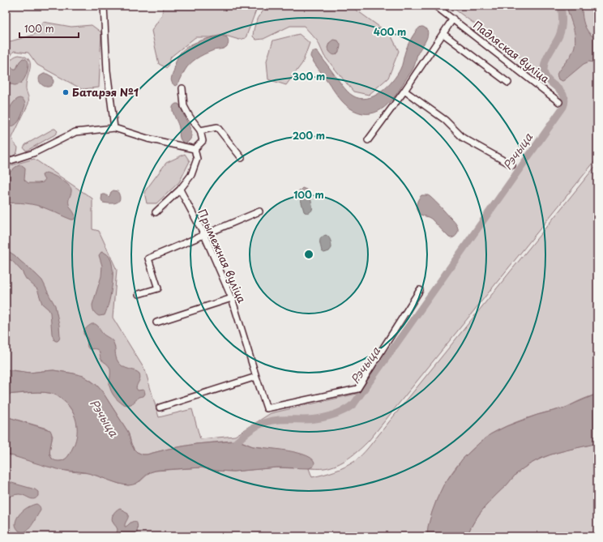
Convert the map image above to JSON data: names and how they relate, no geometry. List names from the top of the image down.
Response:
{
  "streets": {
    "street": ["Падляская вуліца", "Прымежная вуліца"]
  },
  "water": ["Рэчыца"],
  "places": ["Батарэя №1"],
  "scale_bar": "100 m",
  "rings": [
    "400 m",
    "300 m",
    "200 m",
    "100 m"
  ]
}
